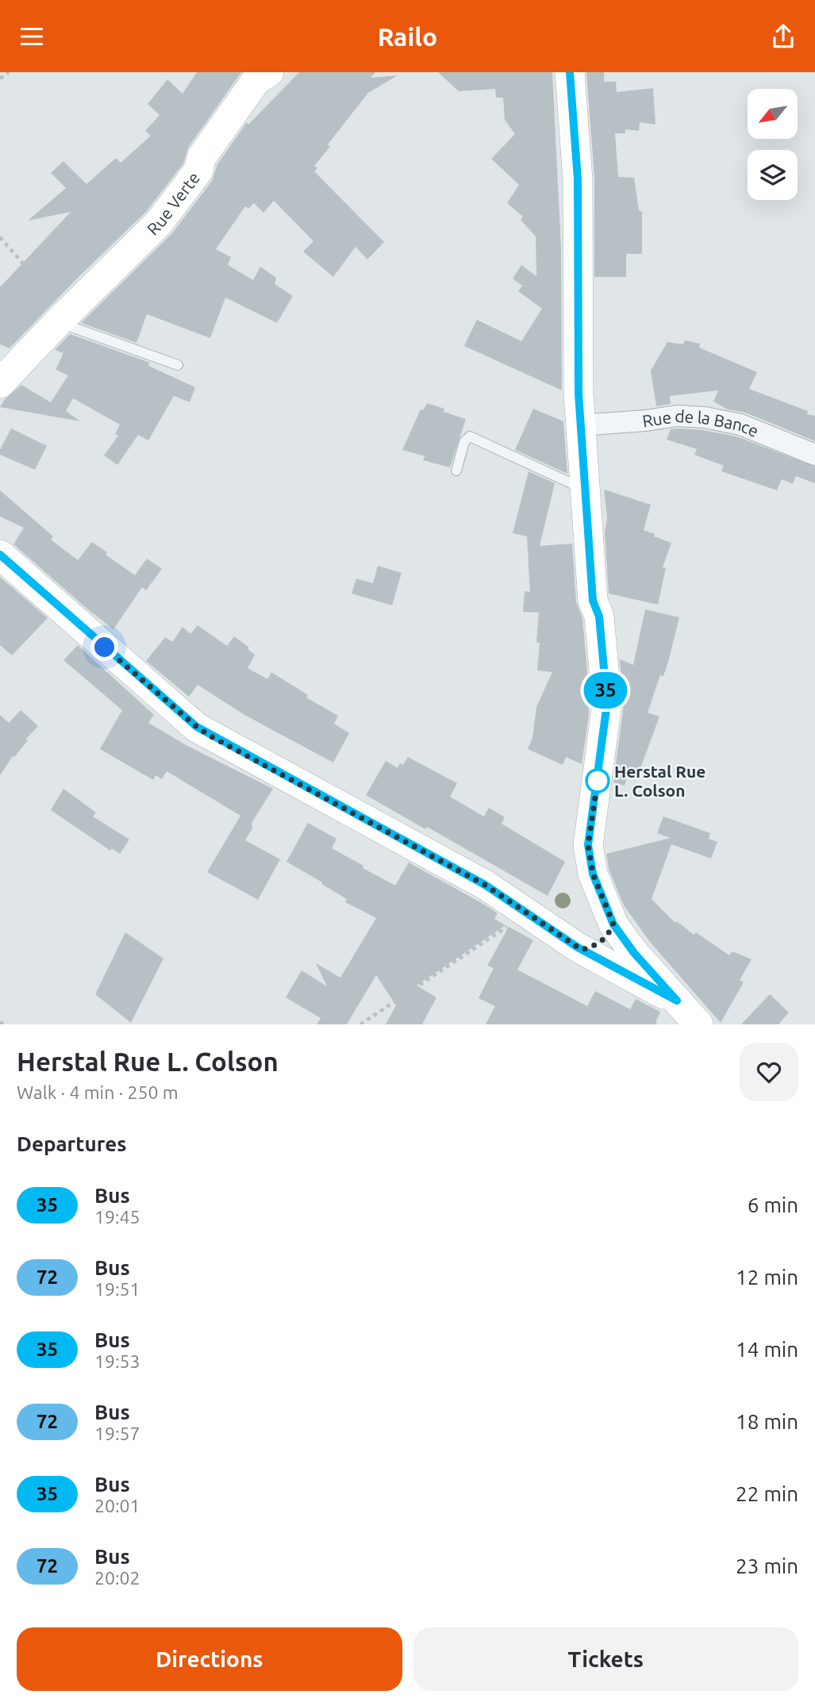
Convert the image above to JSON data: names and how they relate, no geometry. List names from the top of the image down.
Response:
{
  "streets": {
    "street": ["Rue Verte", "Rue de la Bance"]
  },
  "places": ["Herstal Rue L. Colson"],
  "lines": ["bus line 35"],
  "north": "bottom left",
  "page": {
    "header": "Railo",
    "on_map": "35",
    "heading": [
      ["Herstal Rue L. Colson", "Walk · 4 min · 250 m"],
      "Departures"
    ],
    "list": [
      {
        "mark": "35",
        "name": "Bus",
        "note": "19:45",
        "value": "6 min"
      },
      {
        "mark": "72",
        "name": "Bus",
        "note": "19:51",
        "value": "12 min"
      },
      {
        "mark": "35",
        "name": "Bus",
        "note": "19:53",
        "value": "14 min"
      },
      {
        "mark": "72",
        "name": "Bus",
        "note": "19:57",
        "value": "18 min"
      },
      {
        "mark": "35",
        "name": "Bus",
        "note": "20:01",
        "value": "22 min"
      },
      {
        "mark": "72",
        "name": "Bus",
        "note": "20:02",
        "value": "23 min"
      }
    ],
    "buttons": ["Directions", "Tickets"]
  }
}
